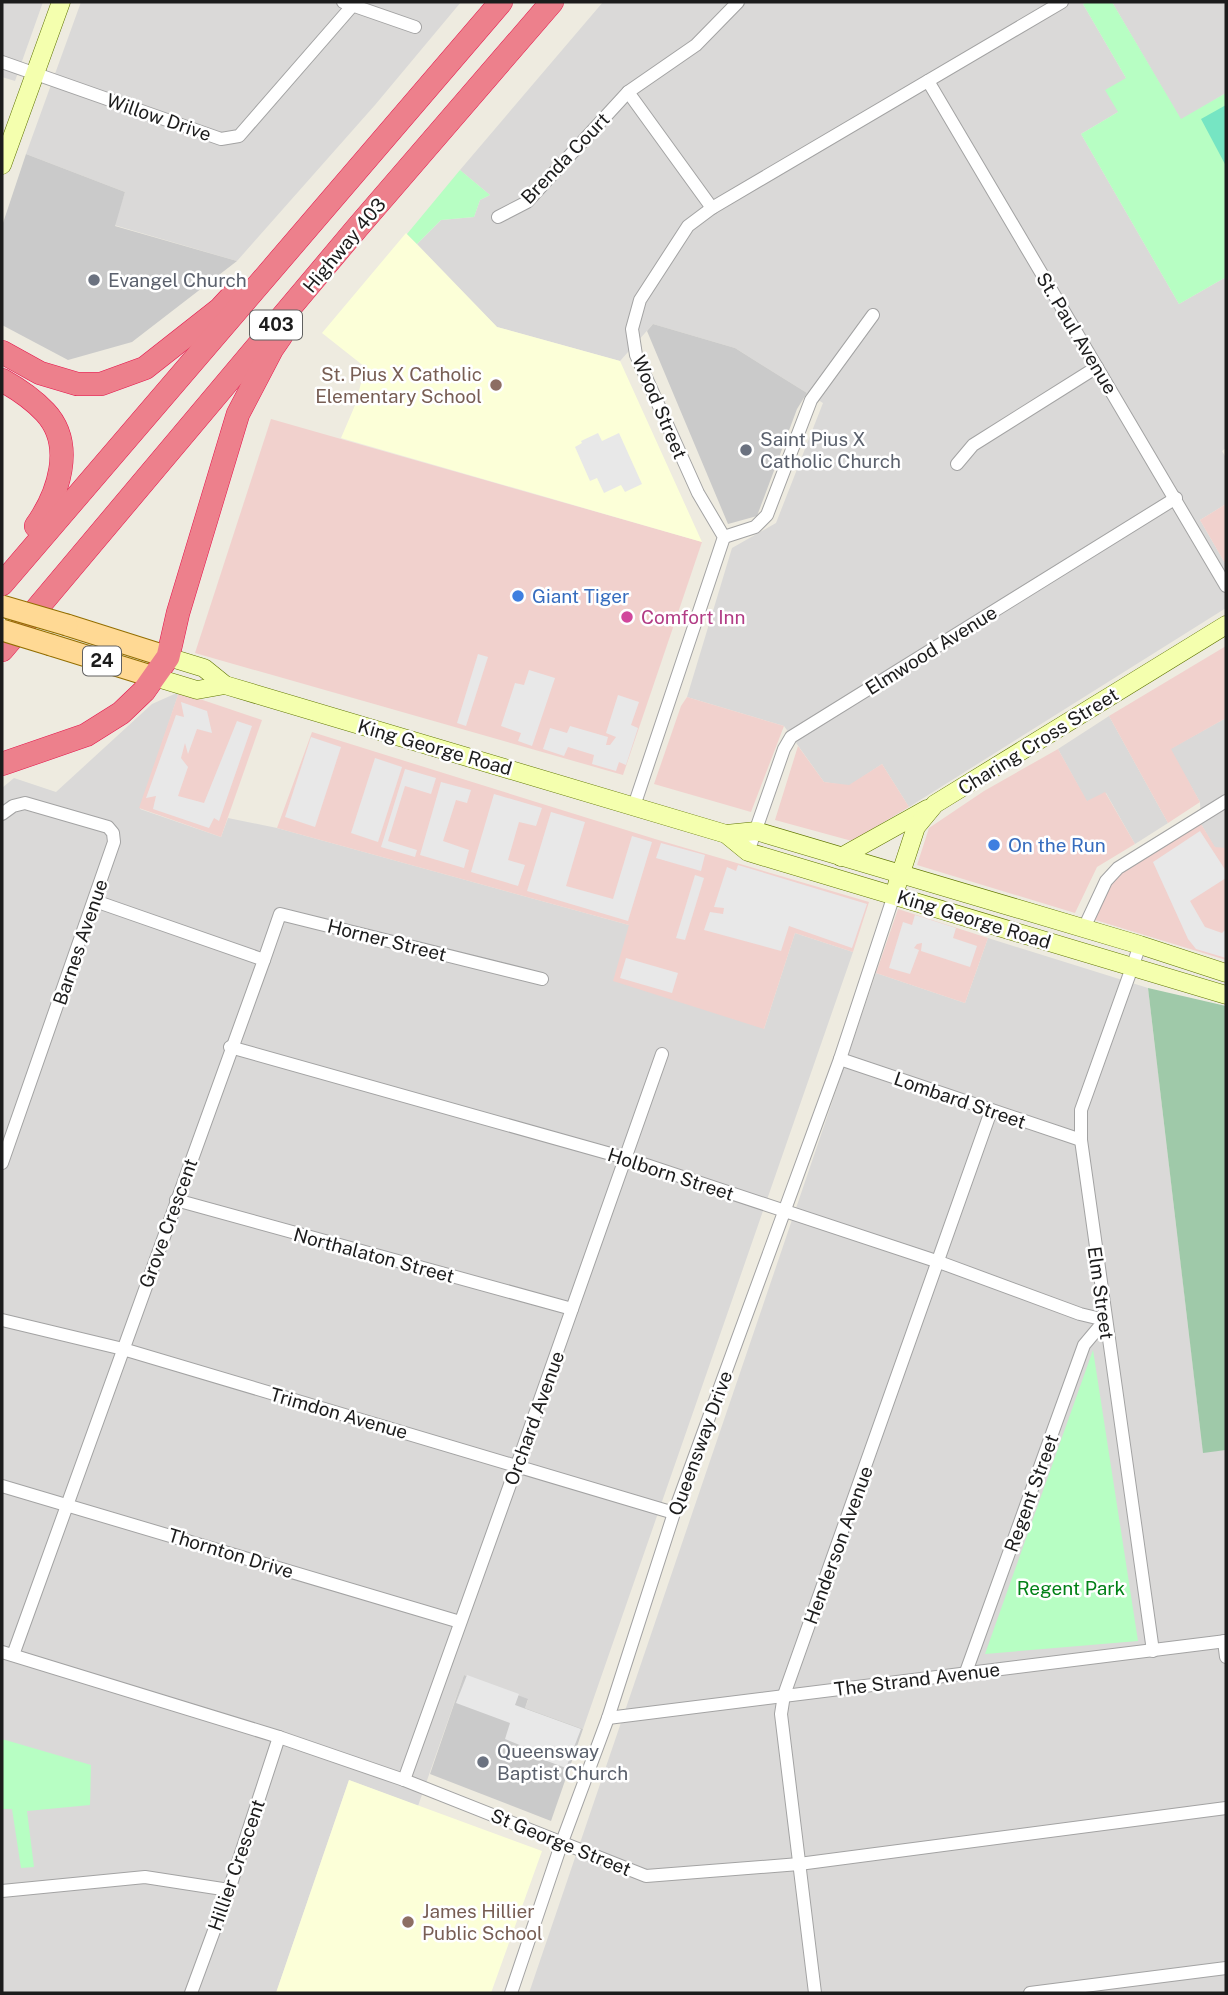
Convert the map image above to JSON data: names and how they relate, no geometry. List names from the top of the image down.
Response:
{
  "streets": {
    "highway": ["Highway 403", "403"],
    "main road": ["24", "Charing Cross Street", "King George Road"],
    "street": [
      "Willow Drive",
      "Brenda Court",
      "St. Paul Avenue",
      "Wood Street",
      "Elmwood Avenue",
      "Horner Street",
      "Barnes Avenue",
      "Lombard Street",
      "Holborn Street",
      "Grove Crescent",
      "Northalaton Street",
      "Elm Street",
      "Trimdon Avenue",
      "Orchard Avenue",
      "Queensway Drive",
      "Regent Street",
      "Henderson Avenue",
      "Thornton Drive",
      "The Strand Avenue",
      "St George Street",
      "Hillier Crescent"
    ]
  },
  "crossings": [
    ["St. Paul Avenue", "Wood Street"],
    ["St. Paul Avenue", "Elmwood Avenue"],
    ["Elmwood Avenue", "King George Road"],
    ["Charing Cross Street", "King George Road"],
    ["Charing Cross Street", "Queensway Drive"],
    ["King George Road", "Elm Street"],
    ["King George Road", "Queensway Drive"],
    ["Horner Street", "Grove Crescent"],
    ["Lombard Street", "Elm Street"],
    ["Lombard Street", "Queensway Drive"],
    ["Lombard Street", "Henderson Avenue"],
    ["Holborn Street", "Grove Crescent"],
    ["Holborn Street", "Elm Street"],
    ["Holborn Street", "Orchard Avenue"],
    ["Holborn Street", "Queensway Drive"],
    ["Holborn Street", "Regent Street"],
    ["Holborn Street", "Henderson Avenue"],
    ["Grove Crescent", "Northalaton Street"],
    ["Grove Crescent", "Trimdon Avenue"],
    ["Grove Crescent", "Thornton Drive"],
    ["Grove Crescent", "St George Street"],
    ["Northalaton Street", "Orchard Avenue"],
    ["Elm Street", "Regent Street"],
    ["Elm Street", "The Strand Avenue"],
    ["Trimdon Avenue", "Orchard Avenue"],
    ["Trimdon Avenue", "Queensway Drive"],
    ["Orchard Avenue", "Thornton Drive"],
    ["Orchard Avenue", "St George Street"],
    ["Queensway Drive", "The Strand Avenue"],
    ["Queensway Drive", "St George Street"],
    ["Regent Street", "The Strand Avenue"],
    ["Henderson Avenue", "The Strand Avenue"],
    ["Henderson Avenue", "St George Street"],
    ["St George Street", "Hillier Crescent"]
  ],
  "parks": ["Regent Park"],
  "places": [
    "Evangel Church",
    "St. Pius X Catholic Elementary School",
    "Saint Pius X Catholic Church",
    "Giant Tiger",
    "Comfort Inn",
    "On the Run",
    "Queensway Baptist Church",
    "James Hillier Public School"
  ]
}
